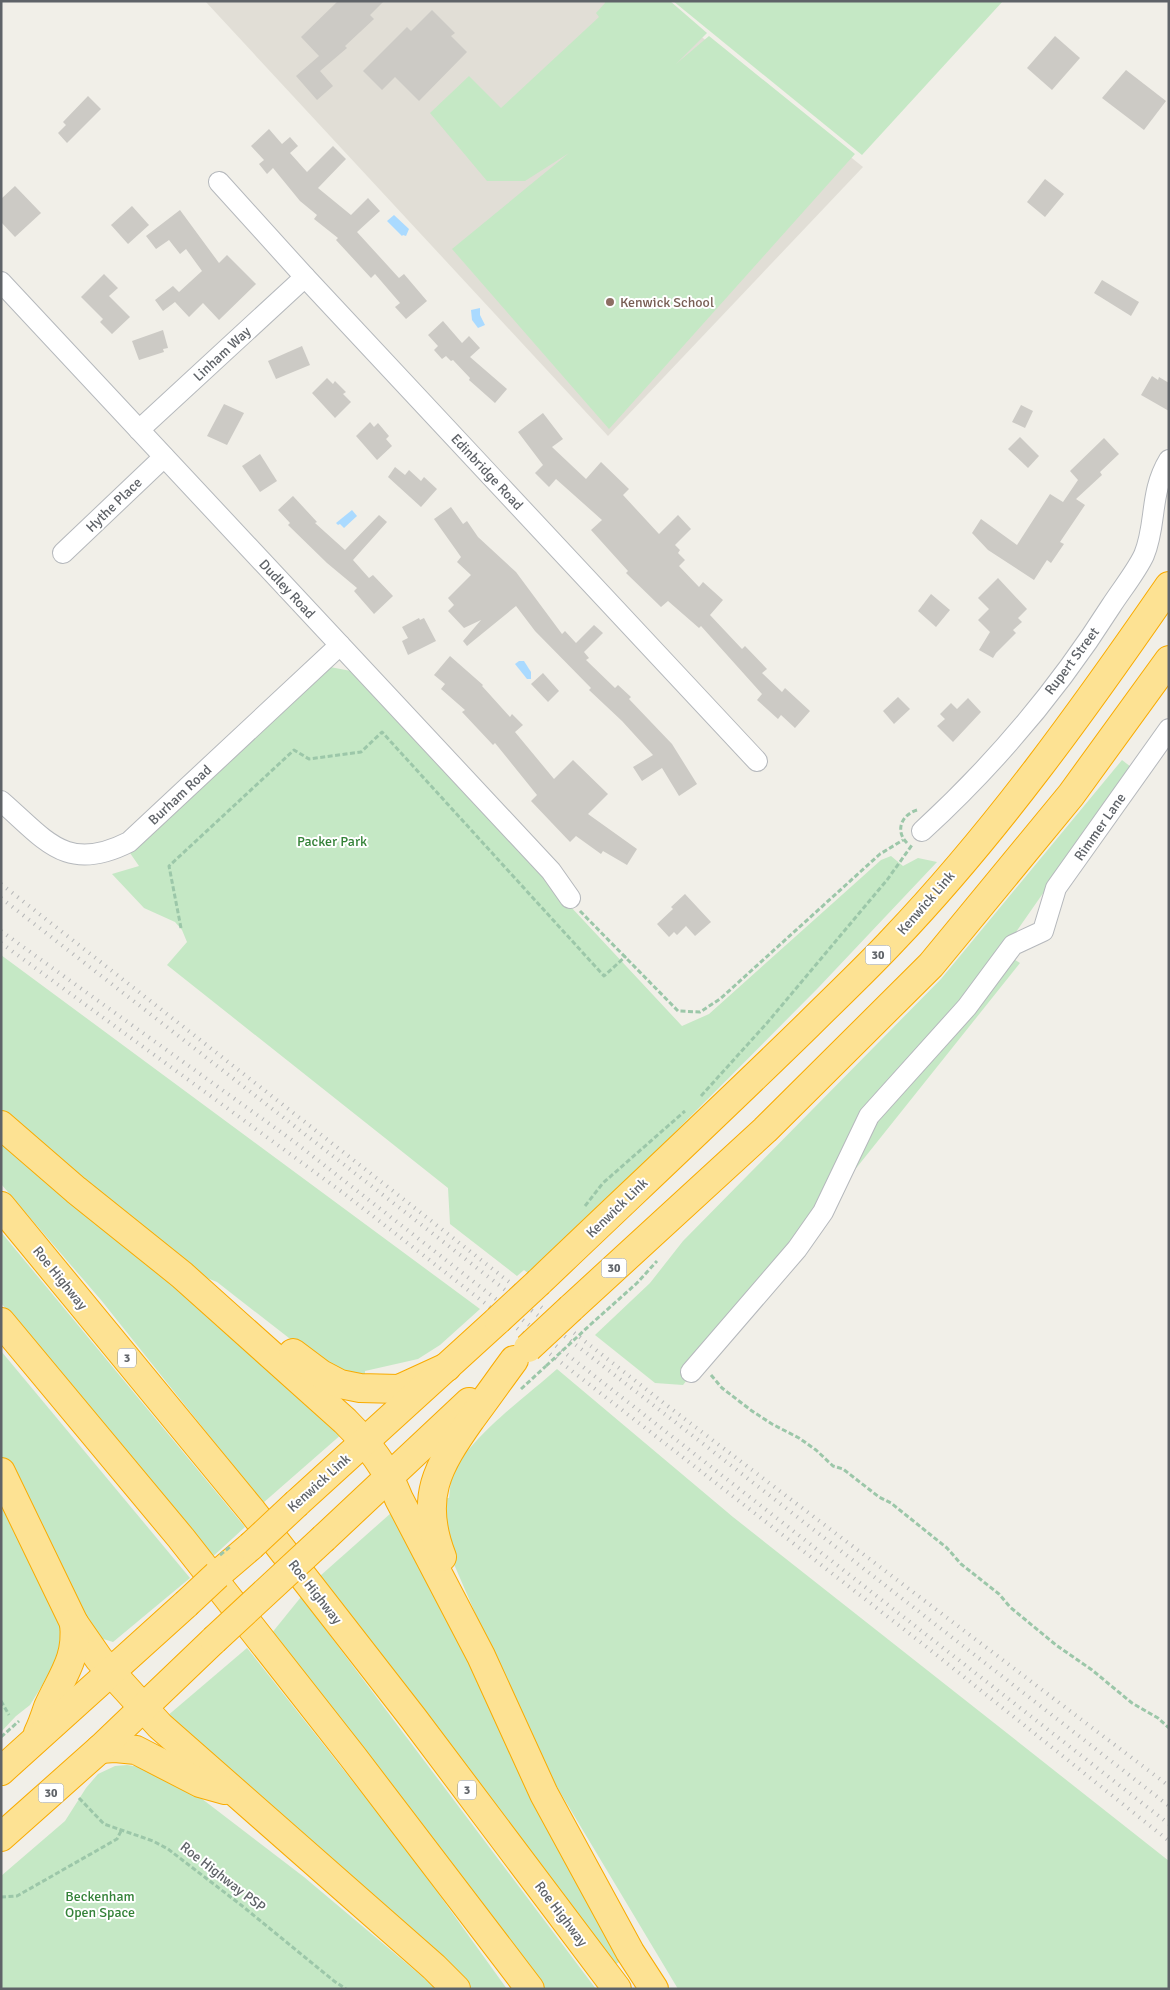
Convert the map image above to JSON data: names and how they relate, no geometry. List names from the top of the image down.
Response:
{
  "streets": {
    "highway": [
      "Kenwick Link",
      "30",
      "Roe Highway",
      "3"
    ],
    "street": [
      "Linham Way",
      "Edinbridge Road",
      "Hythe Place",
      "Dudley Road",
      "Rupert Street",
      "Burham Road",
      "Rimmer Lane"
    ],
    "path": ["Roe Highway PSP"]
  },
  "crossings": [
    ["Linham Way", "Edinbridge Road"],
    ["Linham Way", "Dudley Road"],
    ["Hythe Place", "Dudley Road"],
    ["Dudley Road", "Burham Road"]
  ],
  "parks": ["Packer Park", "Beckenham Open Space"],
  "places": ["Kenwick School"]
}
